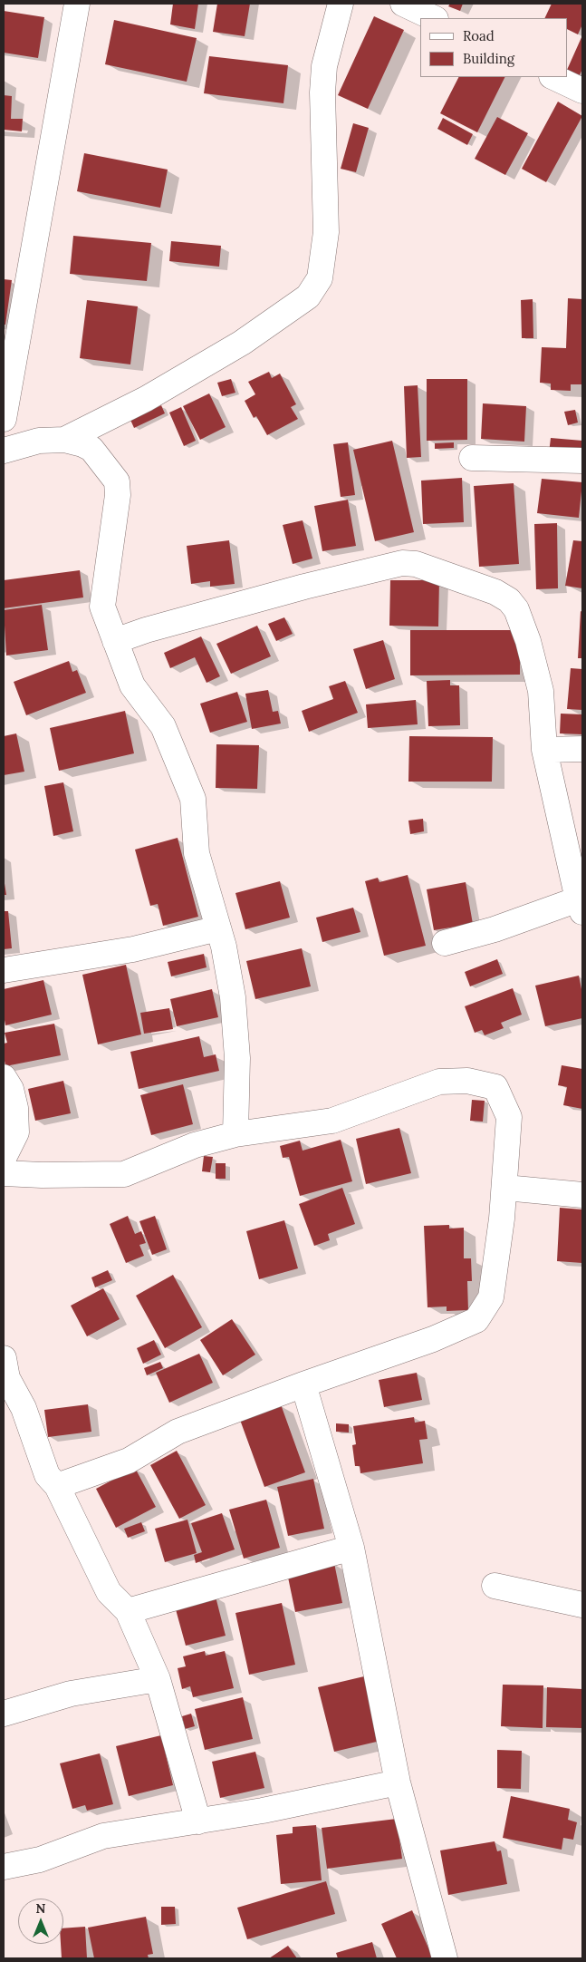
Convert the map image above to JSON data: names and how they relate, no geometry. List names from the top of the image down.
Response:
{
  "legend": ["Road", "Building"],
  "north": "top"
}
